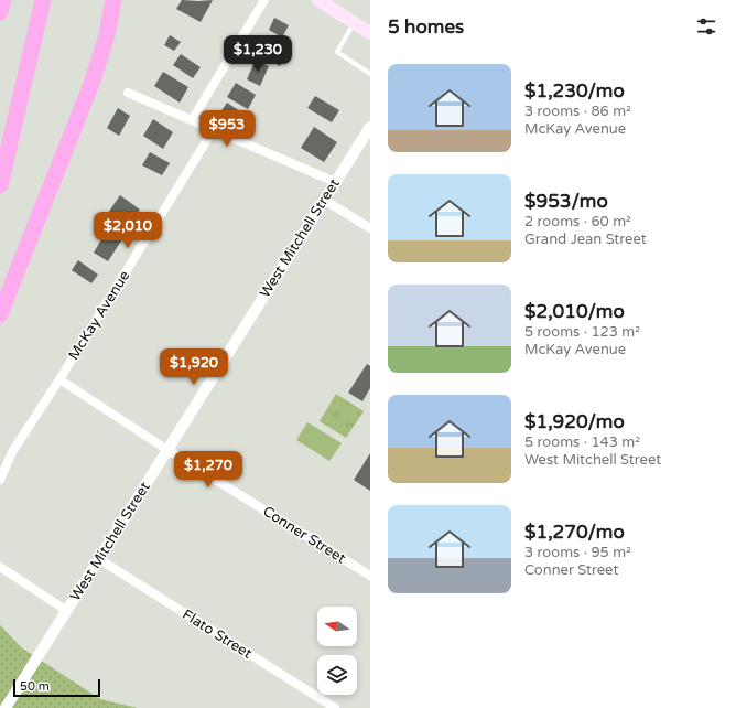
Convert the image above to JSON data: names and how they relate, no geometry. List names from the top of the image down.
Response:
{
  "streets": {
    "street": [
      "West Mitchell Street",
      "McKay Avenue",
      "Conner Street",
      "Flato Street"
    ]
  },
  "crossings": [
    ["West Mitchell Street", "Conner Street"],
    ["West Mitchell Street", "Flato Street"],
    ["McKay Avenue", "Conner Street"]
  ],
  "scale_bar": "50 m",
  "north": "left",
  "page": {
    "heading": "5 homes",
    "price": [
      "$1,230",
      "$953",
      "$2,010",
      "$1,920",
      "$1,270"
    ],
    "list": [
      {
        "name": "$1,230/mo",
        "note": "3 rooms · 86 m² · McKay Avenue"
      },
      {
        "name": "$953/mo",
        "note": "2 rooms · 60 m² · Grand Jean Street"
      },
      {
        "name": "$2,010/mo",
        "note": "5 rooms · 123 m² · McKay Avenue"
      },
      {
        "name": "$1,920/mo",
        "note": "5 rooms · 143 m² · West Mitchell Street"
      },
      {
        "name": "$1,270/mo",
        "note": "3 rooms · 95 m² · Conner Street"
      }
    ],
    "scale": "50 m"
  }
}
